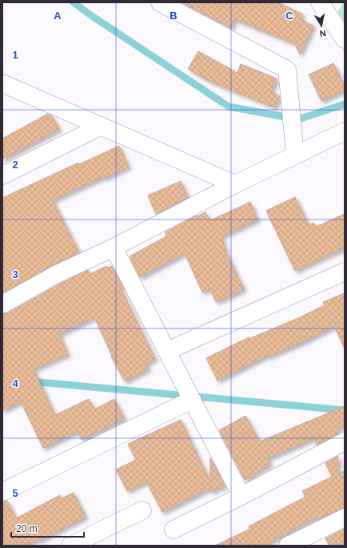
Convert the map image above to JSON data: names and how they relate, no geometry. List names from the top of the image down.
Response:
{
  "scale_bar": "20 m",
  "north": "bottom",
  "grid": {
    "columns": ["A", "B", "C"],
    "rows": [
      "1",
      "2",
      "3",
      "4",
      "5"
    ]
  }
}
